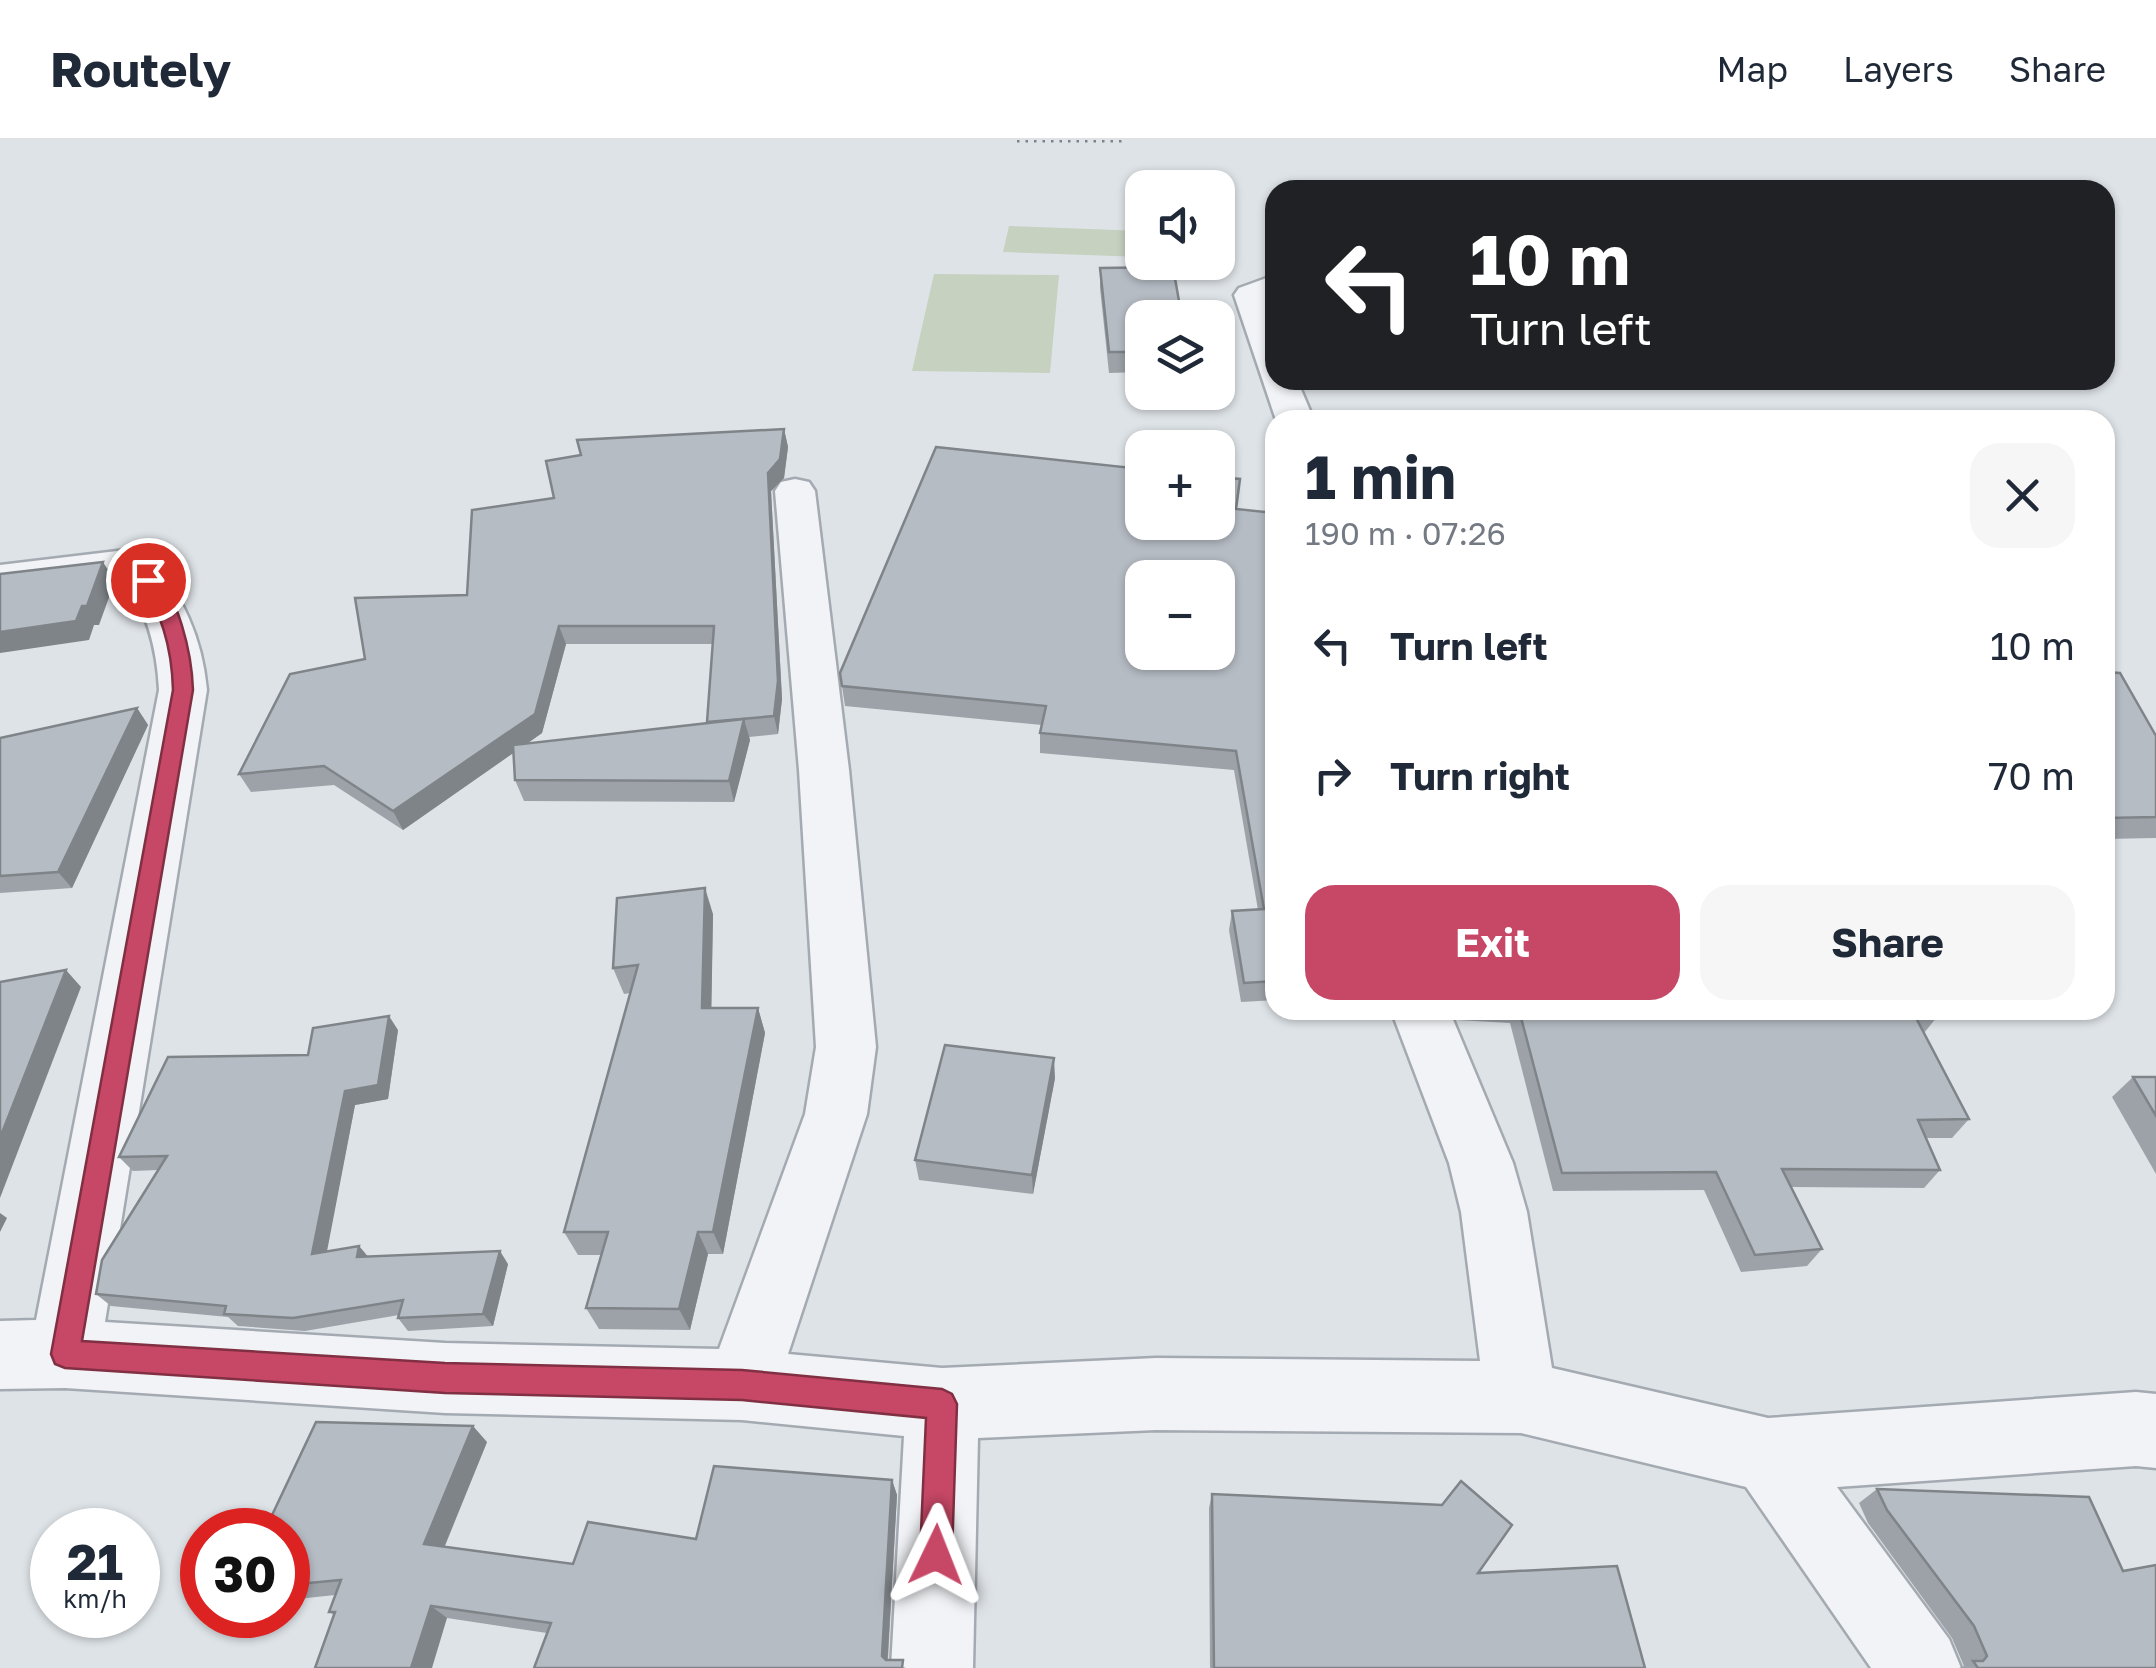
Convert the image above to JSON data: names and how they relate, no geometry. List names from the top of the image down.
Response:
{
  "page": {
    "header": "Routely",
    "nav": ["Map", "Layers", "Share"],
    "map_buttons": ["+", "−"],
    "turn": ["10 m", "Turn left"],
    "heading": ["1 min", "190 m · 07:26"],
    "list": [
      {
        "name": "Turn left",
        "value": "10 m"
      },
      {
        "name": "Turn right",
        "value": "70 m"
      }
    ],
    "buttons": ["Exit", "Share"],
    "speed": "21 km/h",
    "limit": "30"
  }
}
